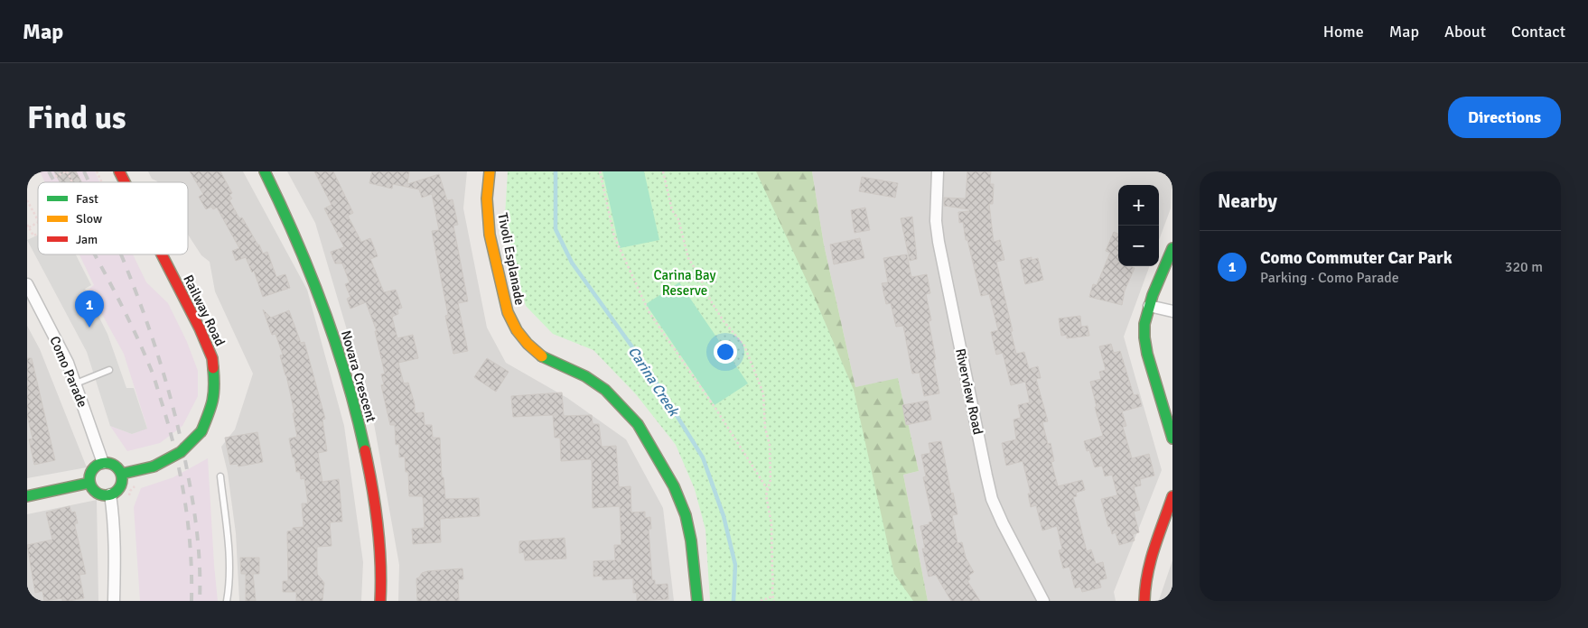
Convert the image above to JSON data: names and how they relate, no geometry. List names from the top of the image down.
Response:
{
  "streets": {
    "street": [
      "Tivoli Esplanade",
      "Railway Road",
      "Como Parade",
      "Novara Crescent",
      "Riverview Road"
    ]
  },
  "crossings": [
    ["Railway Road", "Como Parade"]
  ],
  "water": ["Carina Creek"],
  "parks": ["Carina Bay Reserve"],
  "legend": ["Fast", "Slow", "Jam"],
  "page": {
    "header": "Map",
    "nav": [
      "Home",
      "Map",
      "About",
      "Contact"
    ],
    "buttons": "Directions",
    "title": "Find us",
    "heading": "Nearby",
    "map_buttons": ["+", "−"],
    "list": [
      {
        "mark": "1",
        "name": "Como Commuter Car Park",
        "note": "Parking · Como Parade",
        "value": "320 m"
      }
    ],
    "pins": "1"
  }
}
